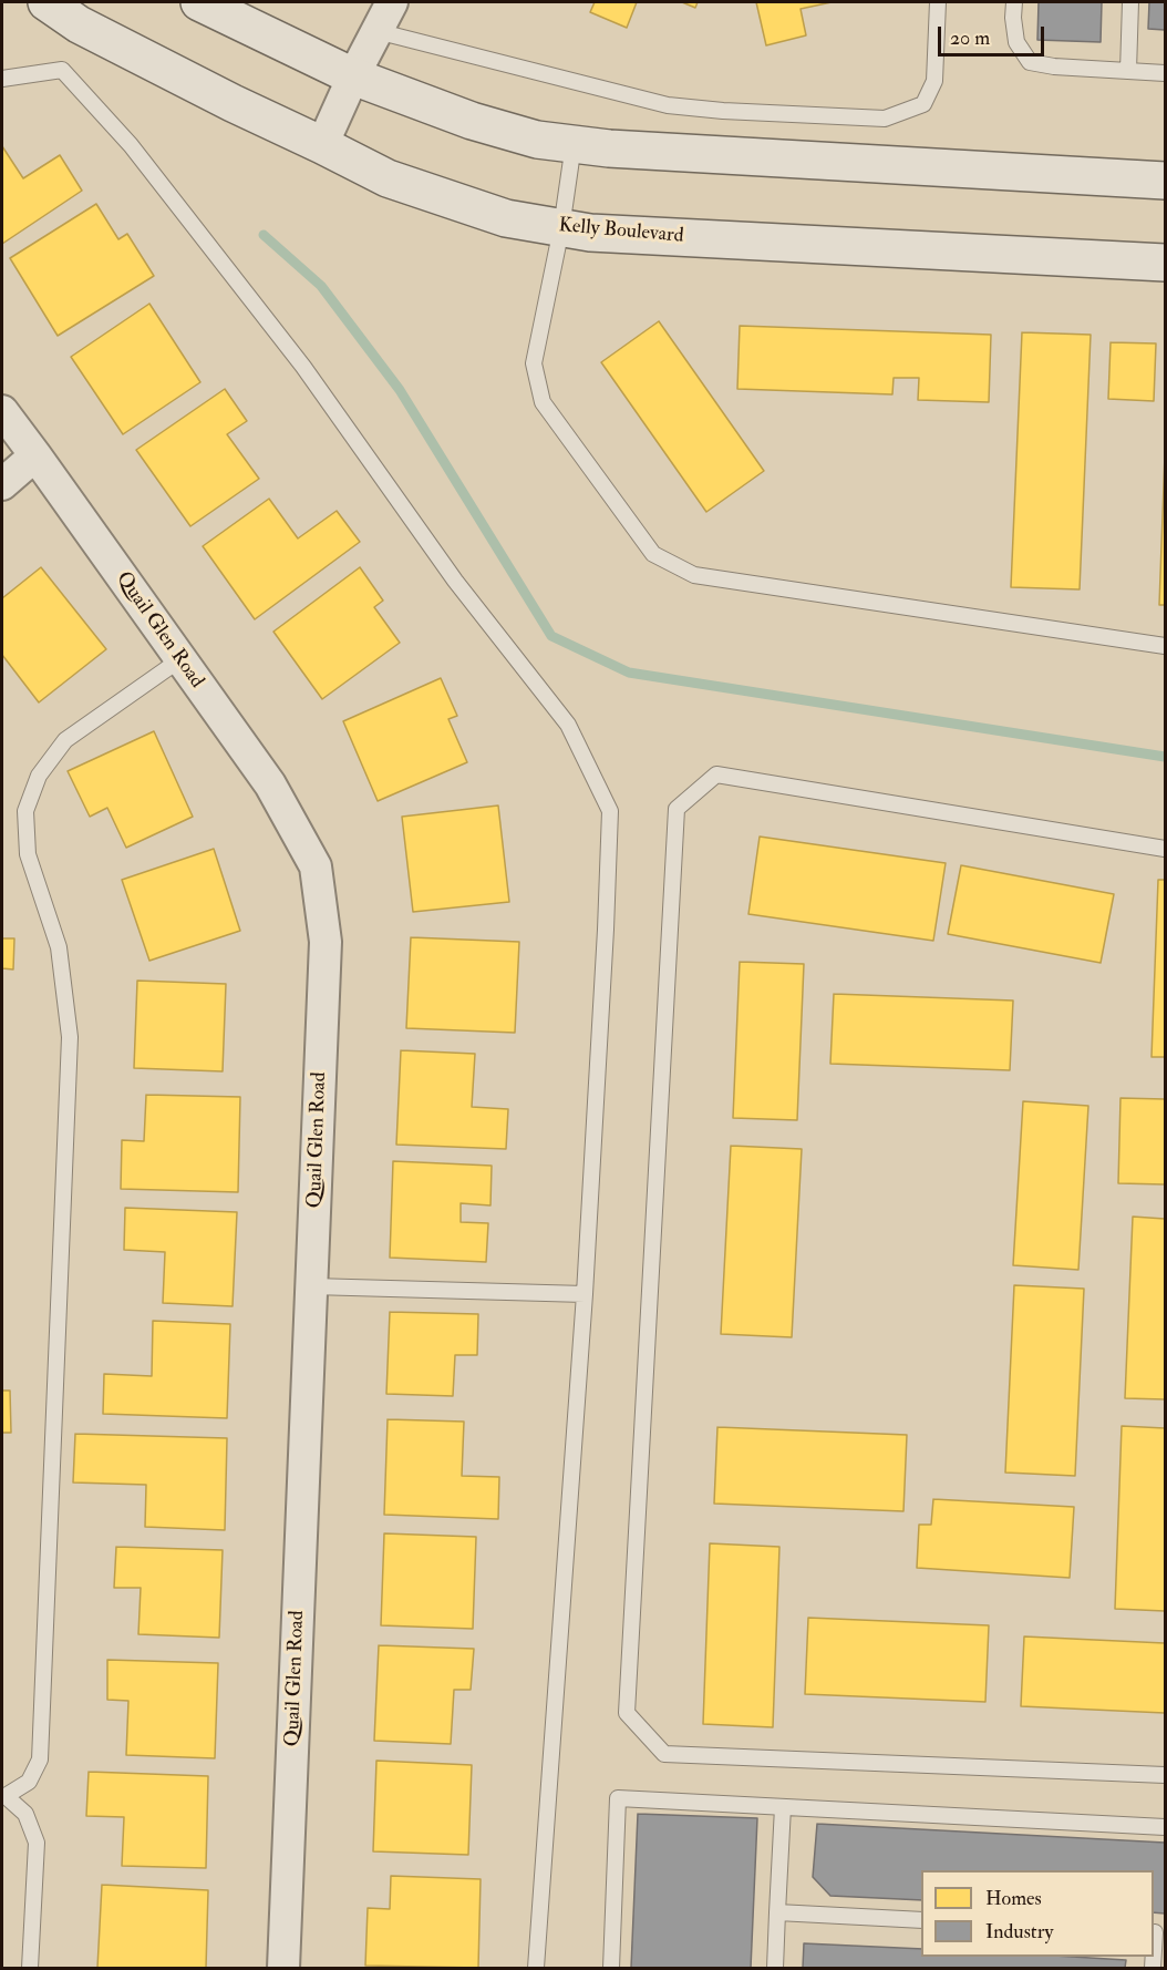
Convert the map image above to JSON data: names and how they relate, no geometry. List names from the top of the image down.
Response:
{
  "streets": {
    "main road": ["Kelly Boulevard"],
    "street": ["Quail Glen Road"]
  },
  "legend": ["Homes", "Industry"],
  "scale_bar": "20 m"
}
